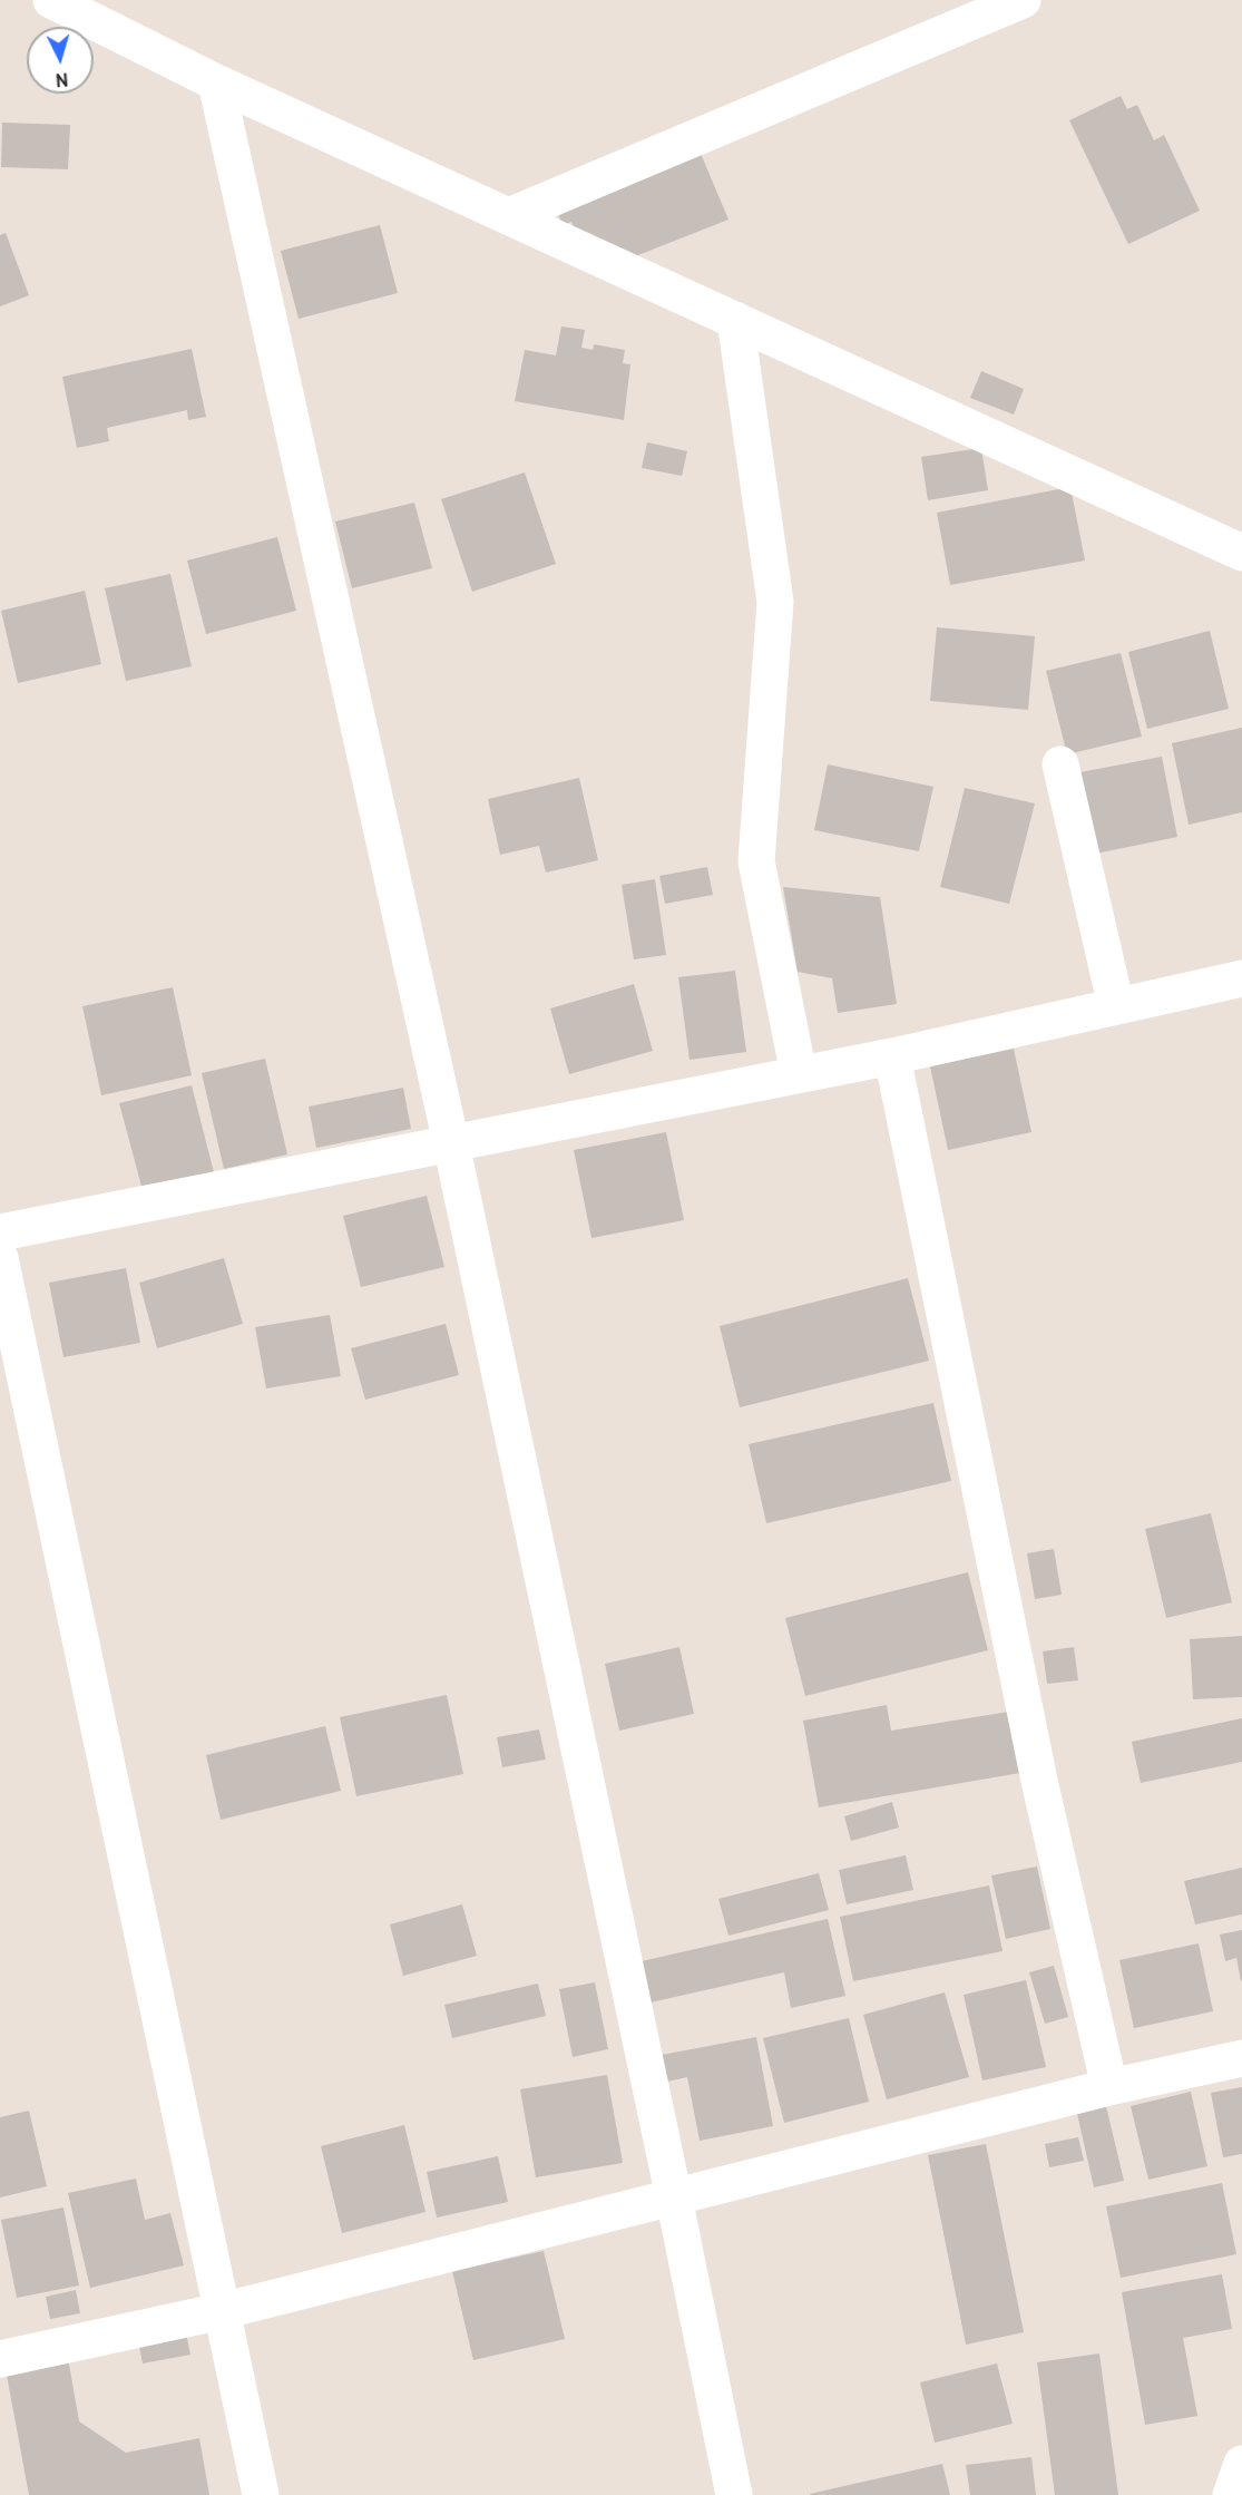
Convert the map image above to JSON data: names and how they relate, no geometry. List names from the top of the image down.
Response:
{
  "north": "bottom"
}
